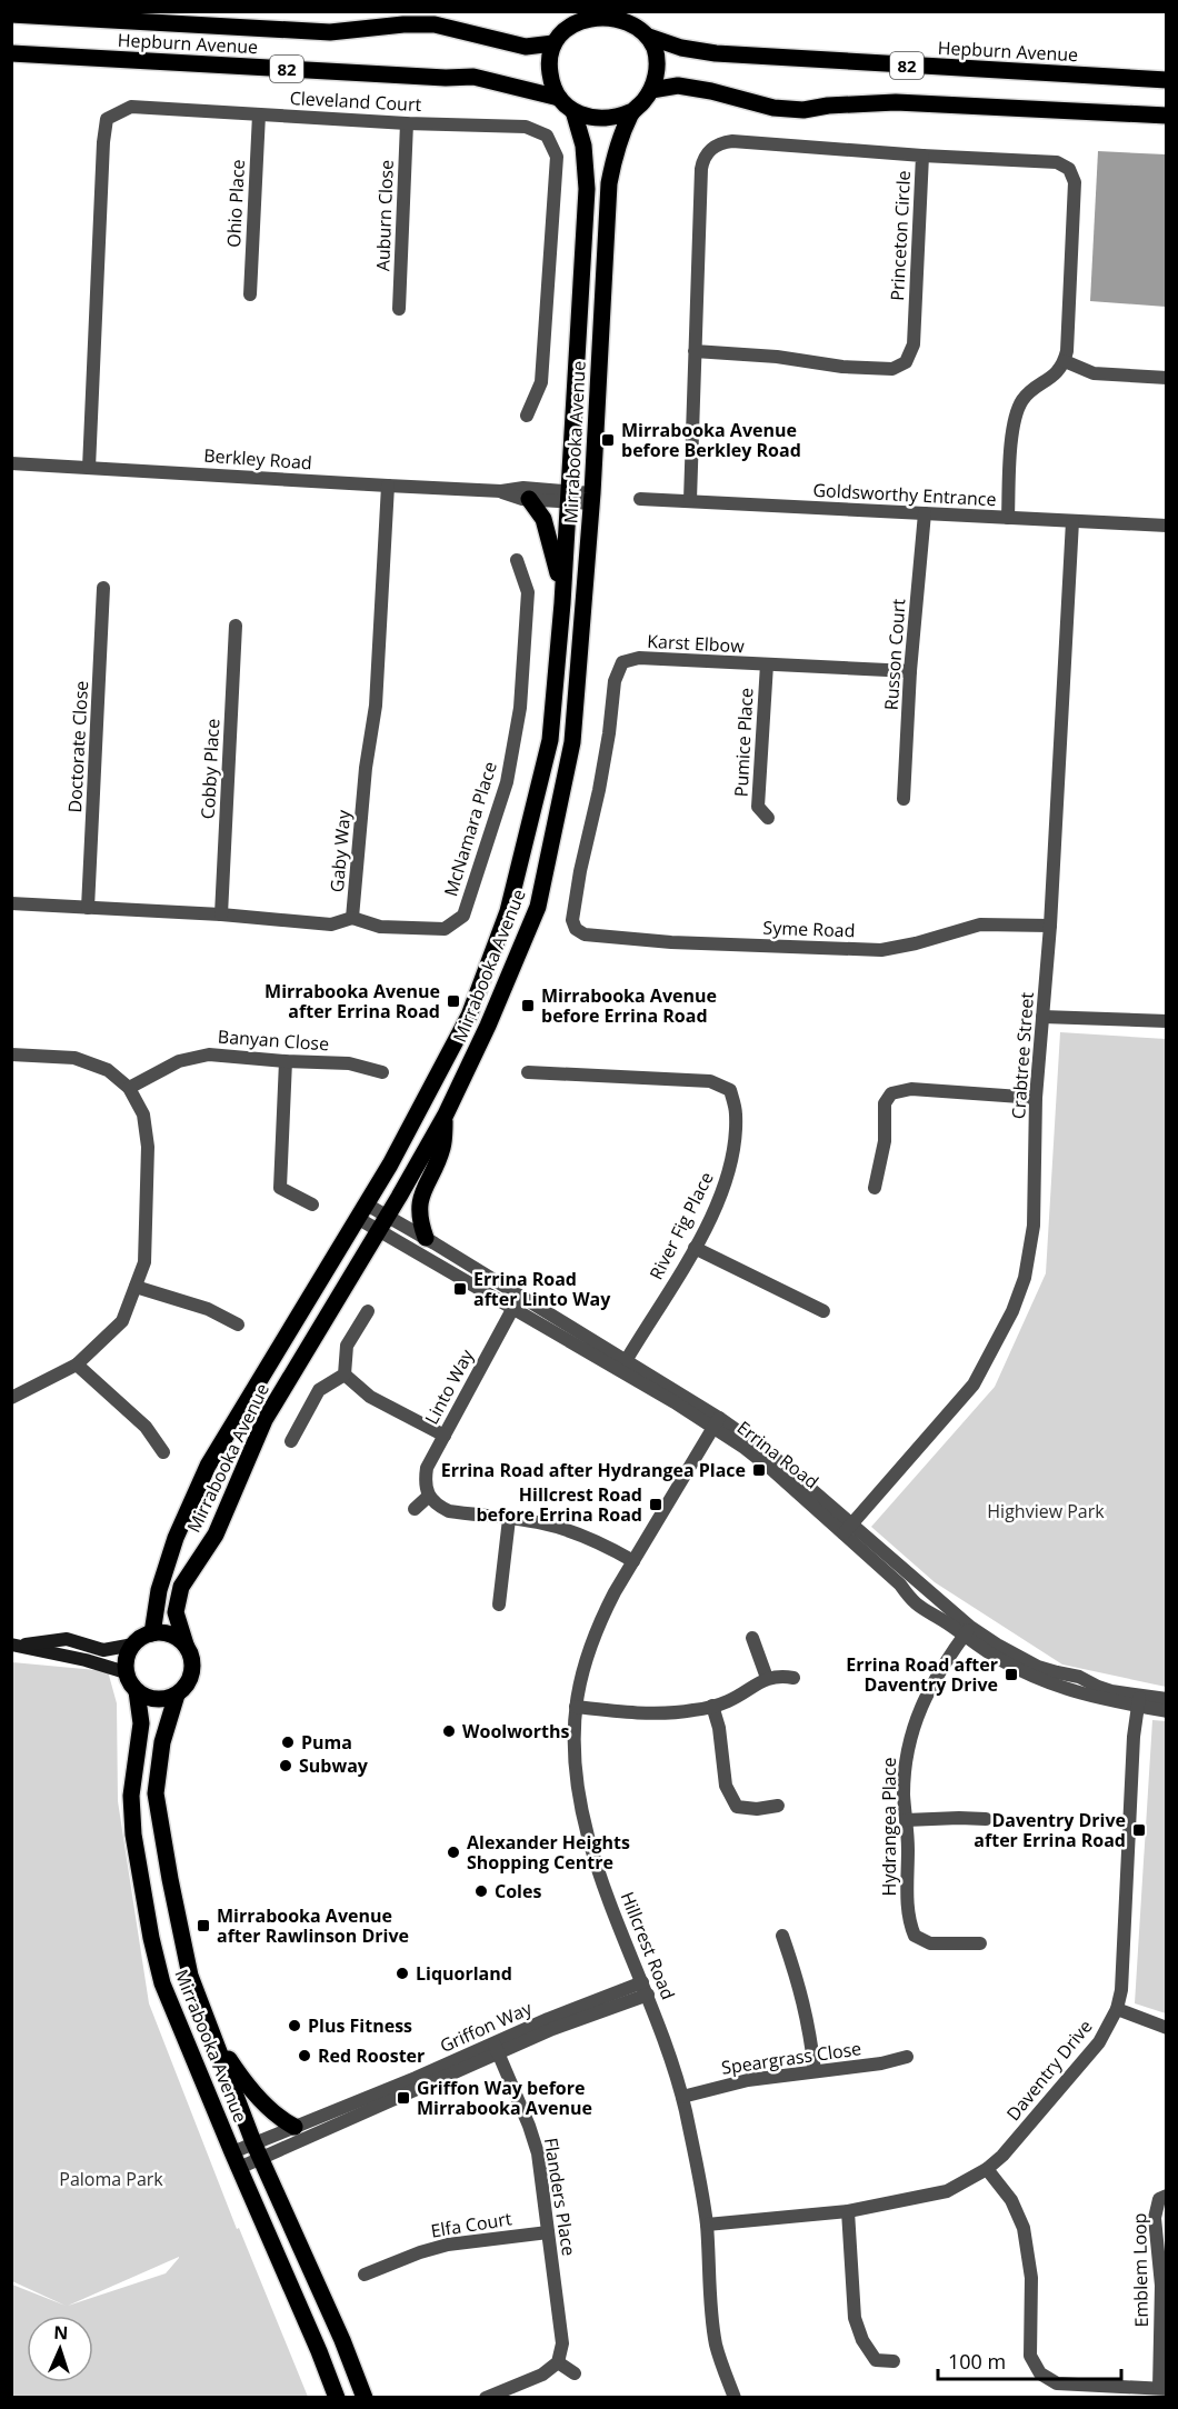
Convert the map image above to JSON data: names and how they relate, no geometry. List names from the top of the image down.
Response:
{
  "streets": {
    "main road": ["Hepburn Avenue", "82", "Mirrabooka Avenue"],
    "street": [
      "Cleveland Court",
      "Ohio Place",
      "Auburn Close",
      "Princeton Circle",
      "Berkley Road",
      "Goldsworthy Entrance",
      "Karst Elbow",
      "Russon Court",
      "Pumice Place",
      "Doctorate Close",
      "Cobby Place",
      "McNamara Place",
      "Gaby Way",
      "Syme Road",
      "Banyan Close",
      "Crabtree Street",
      "River Fig Place",
      "Linto Way",
      "Errina Road",
      "Hydrangea Place",
      "Hillcrest Road",
      "Griffon Way",
      "Speargrass Close",
      "Daventry Drive",
      "Flanders Place",
      "Elfa Court",
      "Emblem Loop"
    ]
  },
  "crossings": [
    ["Hepburn Avenue", "82"],
    ["Hepburn Avenue", "Mirrabooka Avenue"],
    ["82", "Mirrabooka Avenue"],
    ["Cleveland Court", "Ohio Place"],
    ["Cleveland Court", "Auburn Close"],
    ["Cleveland Court", "Berkley Road"],
    ["Princeton Circle", "Goldsworthy Entrance"],
    ["Mirrabooka Avenue", "Berkley Road"],
    ["Mirrabooka Avenue", "Errina Road"],
    ["Mirrabooka Avenue", "Griffon Way"],
    ["Berkley Road", "Gaby Way"],
    ["Goldsworthy Entrance", "Russon Court"],
    ["Goldsworthy Entrance", "Crabtree Street"],
    ["Karst Elbow", "Russon Court"],
    ["Karst Elbow", "Pumice Place"],
    ["Karst Elbow", "Syme Road"],
    ["Doctorate Close", "Gaby Way"],
    ["Cobby Place", "Gaby Way"],
    ["McNamara Place", "Gaby Way"],
    ["Syme Road", "Crabtree Street"],
    ["Crabtree Street", "Errina Road"],
    ["River Fig Place", "Errina Road"],
    ["Linto Way", "Errina Road"],
    ["Errina Road", "Hydrangea Place"],
    ["Errina Road", "Hillcrest Road"],
    ["Errina Road", "Daventry Drive"],
    ["Hillcrest Road", "Griffon Way"],
    ["Hillcrest Road", "Speargrass Close"],
    ["Hillcrest Road", "Daventry Drive"],
    ["Griffon Way", "Flanders Place"],
    ["Flanders Place", "Elfa Court"]
  ],
  "parks": ["Highview Park", "Paloma Park"],
  "places": {
    "transit": [
      "Mirrabooka Avenue before Berkley Road",
      "Mirrabooka Avenue after Errina Road",
      "Mirrabooka Avenue before Errina Road",
      "Errina Road after Linto Way",
      "Errina Road after Hydrangea Place",
      "Hillcrest Road before Errina Road",
      "Errina Road after Daventry Drive",
      "Daventry Drive after Errina Road",
      "Mirrabooka Avenue after Rawlinson Drive",
      "Griffon Way before Mirrabooka Avenue"
    ],
    "other": [
      "Woolworths",
      "Puma",
      "Subway",
      "Alexander Heights Shopping Centre",
      "Coles",
      "Liquorland",
      "Plus Fitness",
      "Red Rooster"
    ]
  },
  "scale_bar": "100 m",
  "north": "top"
}
